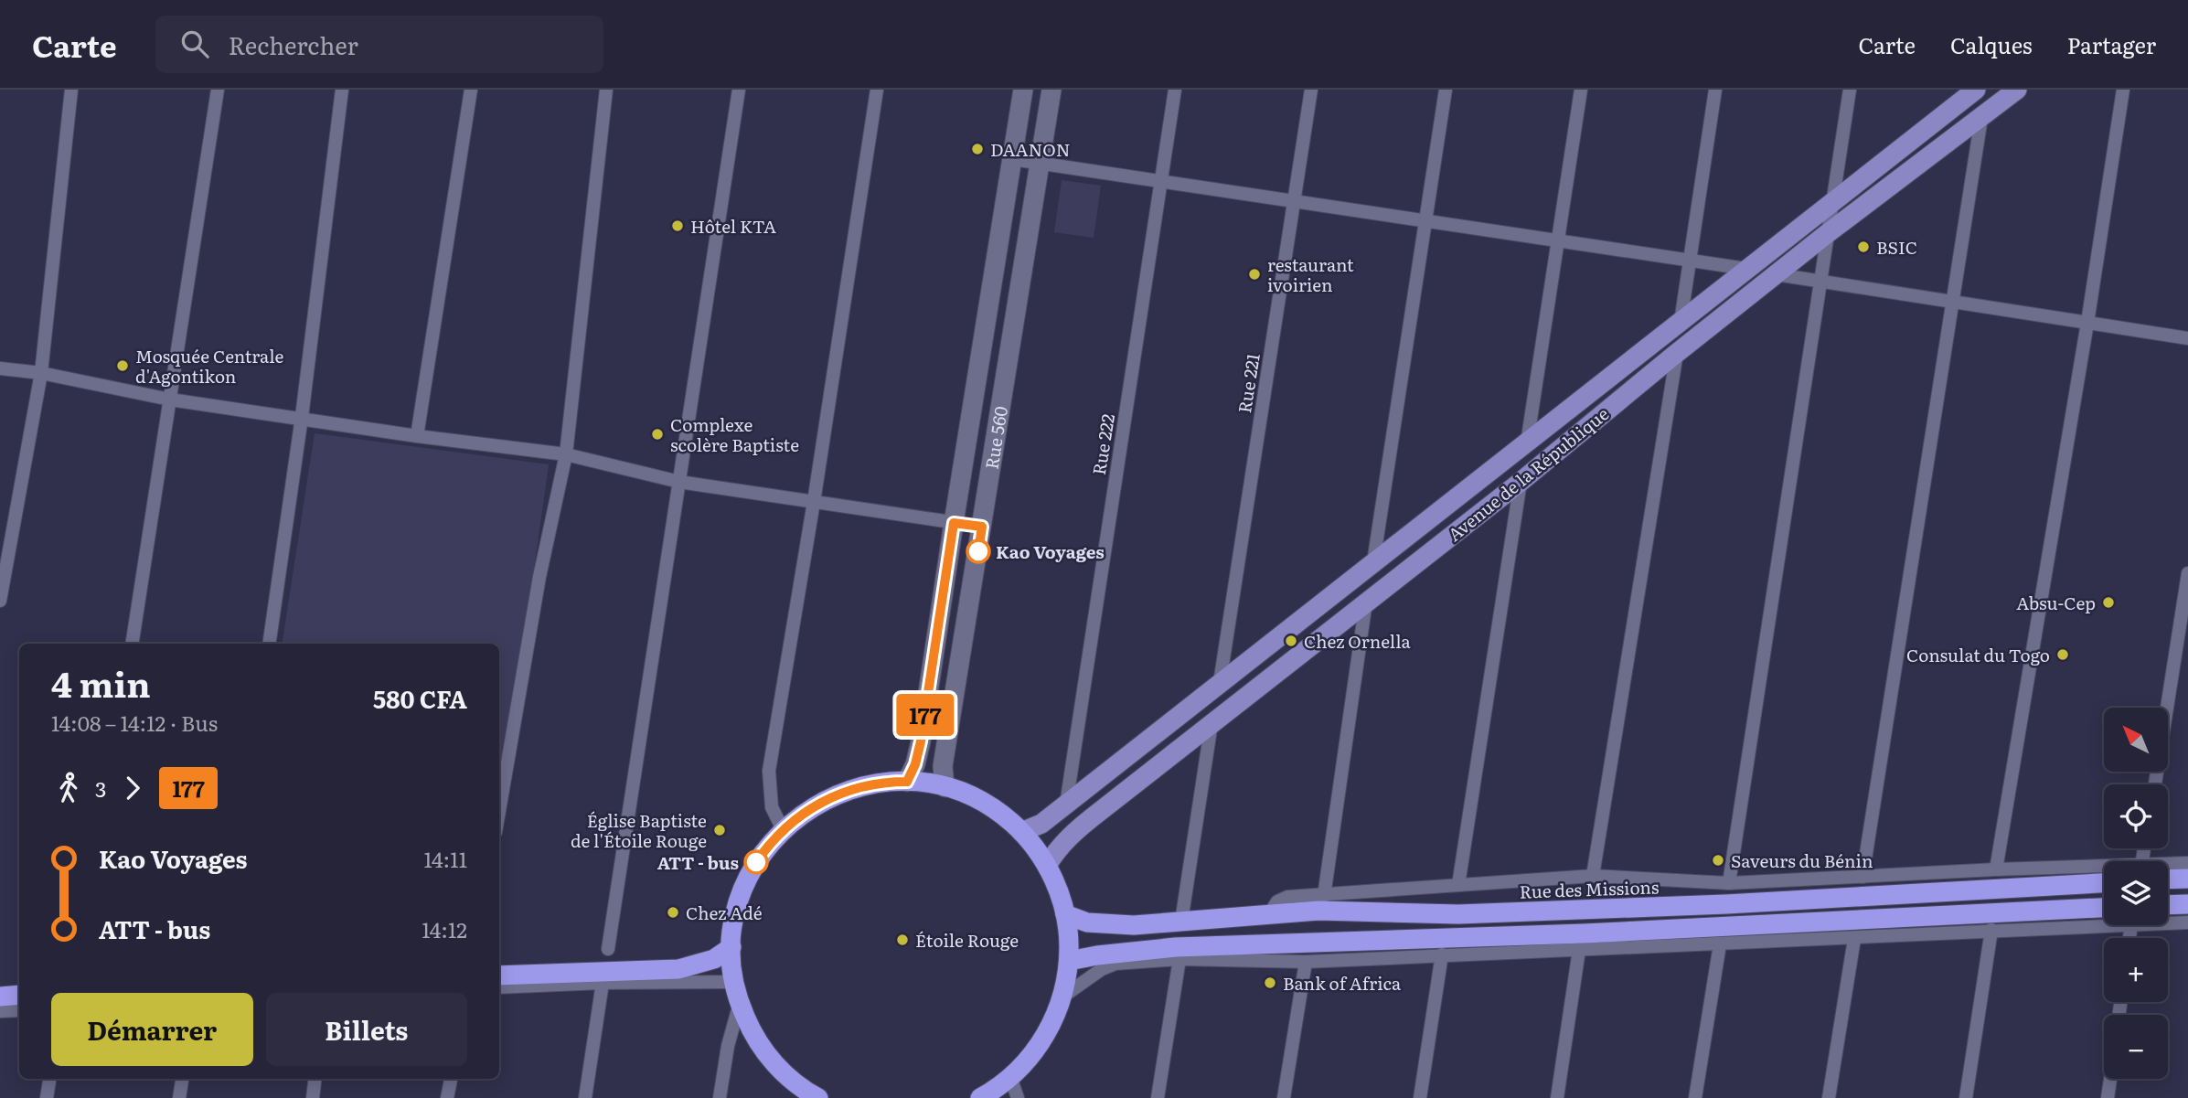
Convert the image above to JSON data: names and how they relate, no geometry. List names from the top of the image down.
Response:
{
  "streets": {
    "highway": ["Rue des Missions"],
    "main road": ["Rue 560", "Avenue de la République"],
    "street": ["Rue 221", "Rue 222"]
  },
  "crossings": [
    ["Rue 221", "Avenue de la République"],
    ["Rue 222", "Avenue de la République"]
  ],
  "places": [
    "DAANON",
    "Hôtel KTA",
    "BSIC",
    "restaurant ivoirien",
    "Mosquée Centrale d'Agontikon",
    "Complexe scolère Baptiste",
    "Kao Voyages",
    "Absu-Cep",
    "Chez Ornella",
    "Consulat du Togo",
    "Église Baptiste de l'Étoile Rouge",
    "Saveurs du Bénin",
    "ATT - bus",
    "Chez Adé",
    "Étoile Rouge",
    "Bank of Africa"
  ],
  "lines": ["bus line 177"],
  "north": "top left",
  "page": {
    "header": "Carte",
    "search": "Rechercher",
    "nav": ["Carte", "Calques", "Partager"],
    "on_map": "177",
    "heading": ["4 min", "14:08 – 14:12 · Bus", "580 CFA"],
    "map_buttons": ["+", "−"],
    "legs": ["3", "177"],
    "list": [
      {
        "name": "Kao Voyages",
        "value": "14:11"
      },
      {
        "name": "ATT - bus",
        "value": "14:12"
      }
    ],
    "buttons": ["Démarrer", "Billets"]
  }
}
